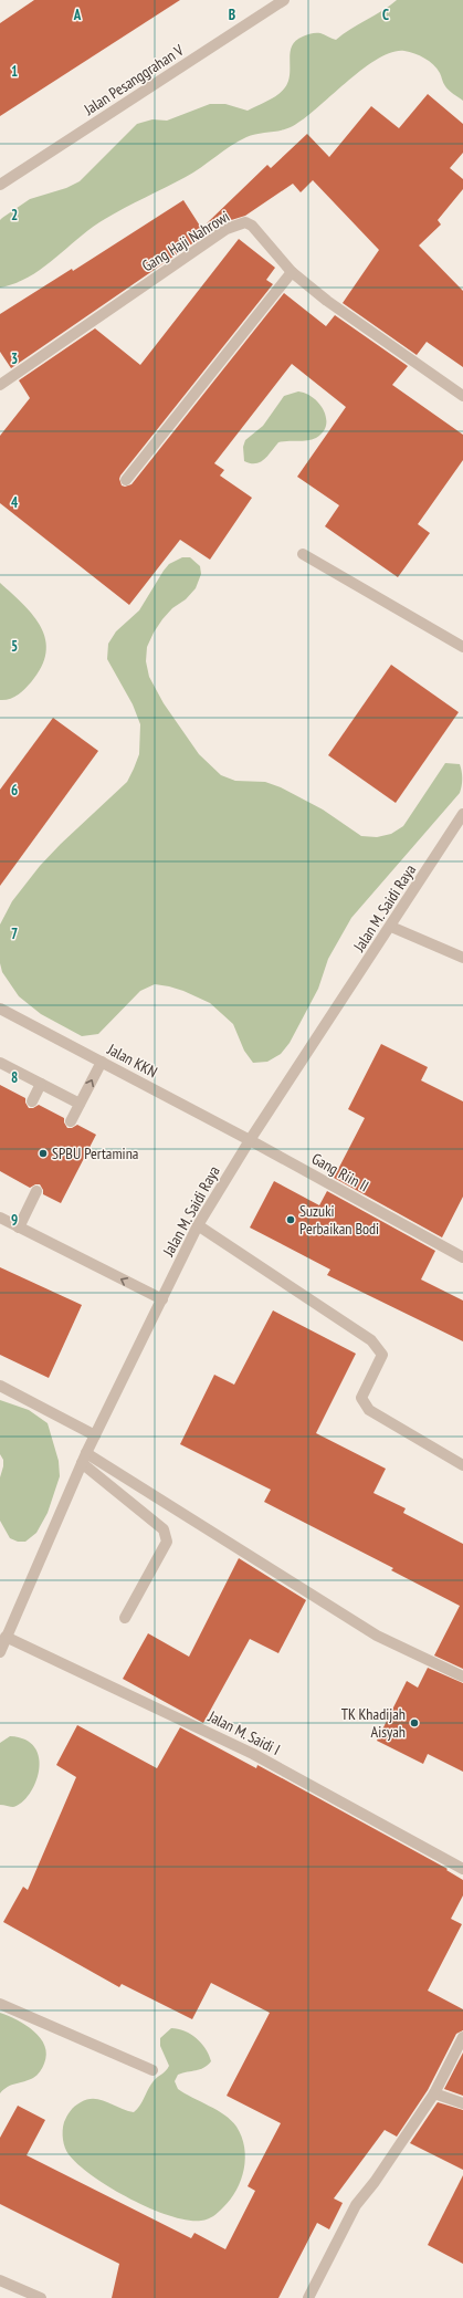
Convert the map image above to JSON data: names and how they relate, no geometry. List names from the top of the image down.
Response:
{
  "streets": {
    "street": [
      "Jalan Pesanggrahan V",
      "Gang Haji Nahrowi",
      "Jalan M. Saidi Raya",
      "Jalan KKN",
      "Gang Riin II",
      "Jalan M. Saidi I"
    ]
  },
  "crossings": [
    ["Jalan M. Saidi Raya", "Jalan KKN"],
    ["Jalan M. Saidi Raya", "Gang Riin II"],
    ["Jalan M. Saidi Raya", "Jalan M. Saidi I"],
    ["Jalan KKN", "Gang Riin II"]
  ],
  "places": ["SPBU Pertamina", "Suzuki Perbaikan Bodi", "TK Khadijah Aisyah"],
  "grid": {
    "columns": ["A", "B", "C"],
    "rows": [
      "1",
      "2",
      "3",
      "4",
      "5",
      "6",
      "7",
      "8",
      "9"
    ]
  }
}
